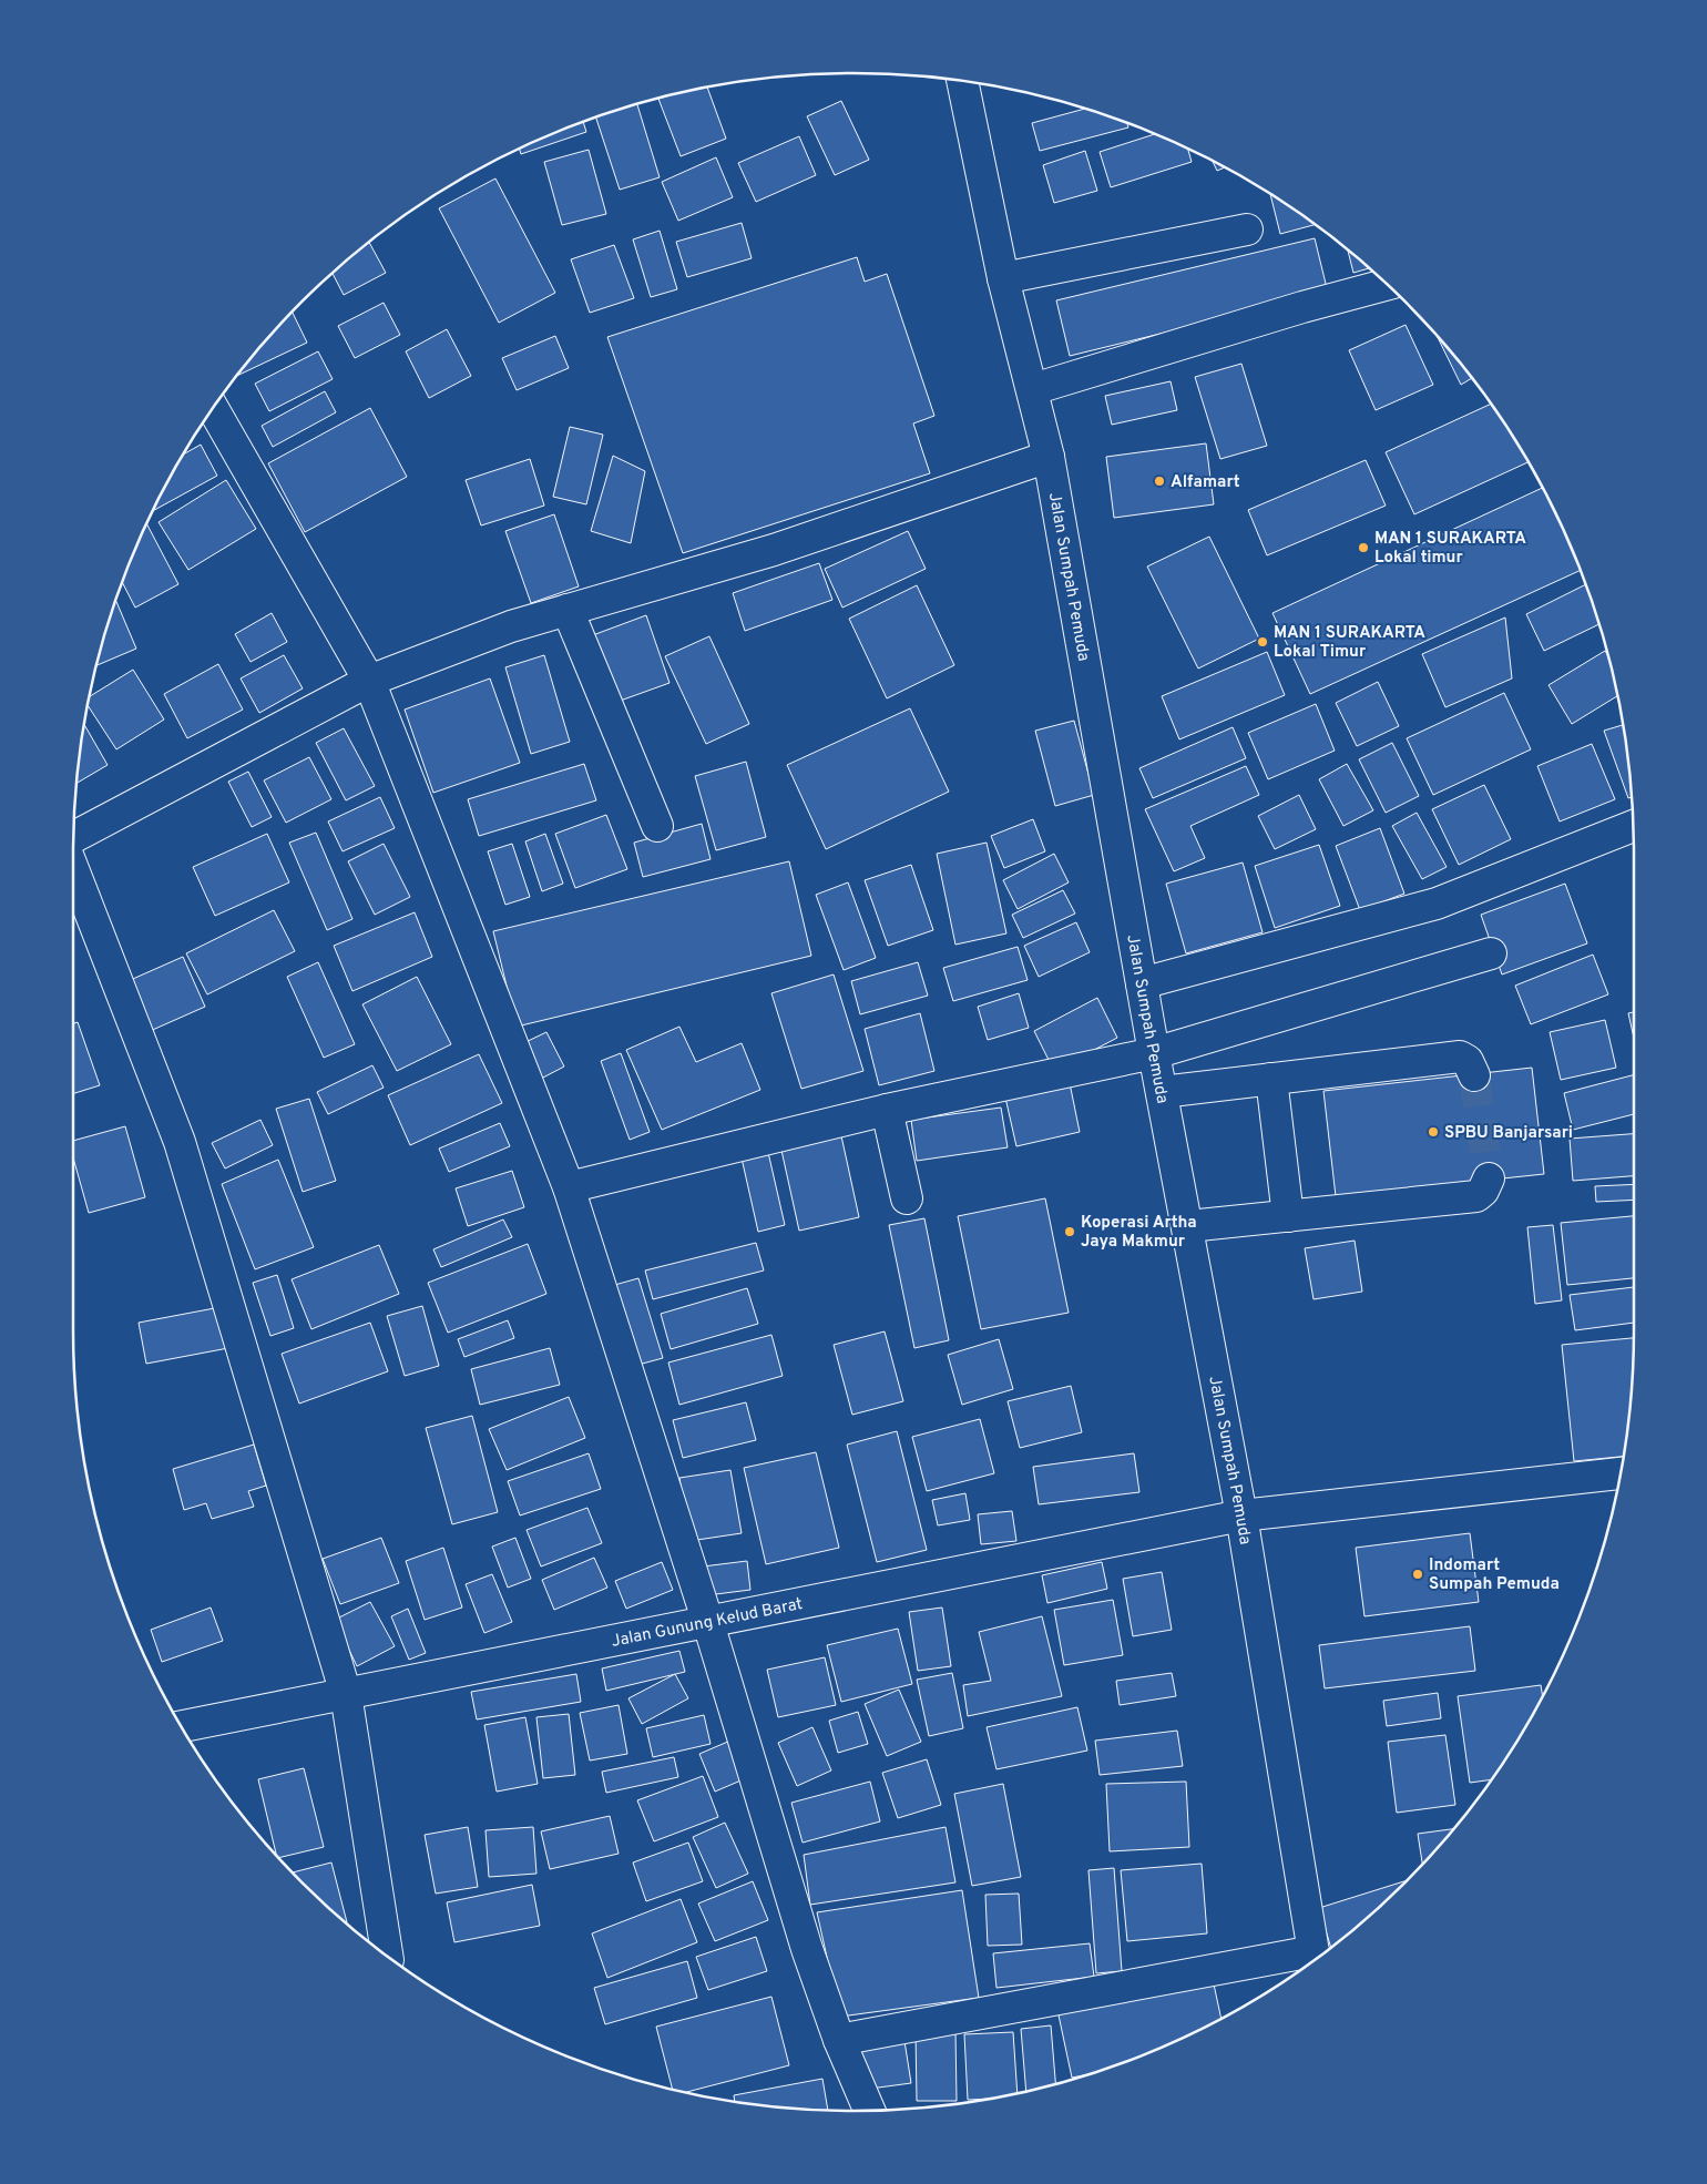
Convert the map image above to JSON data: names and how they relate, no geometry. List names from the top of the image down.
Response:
{
  "streets": {
    "main road": ["Jalan Sumpah Pemuda", "Jalan Gunung Kelud Barat"]
  },
  "crossings": [
    ["Jalan Sumpah Pemuda", "Jalan Gunung Kelud Barat"]
  ],
  "places": [
    "Alfamart",
    "MAN 1 SURAKARTA Lokal timur",
    "MAN 1 SURAKARTA Lokal Timur",
    "SPBU Banjarsari",
    "Koperasi Artha Jaya Makmur",
    "Indomart Sumpah Pemuda"
  ]
}
